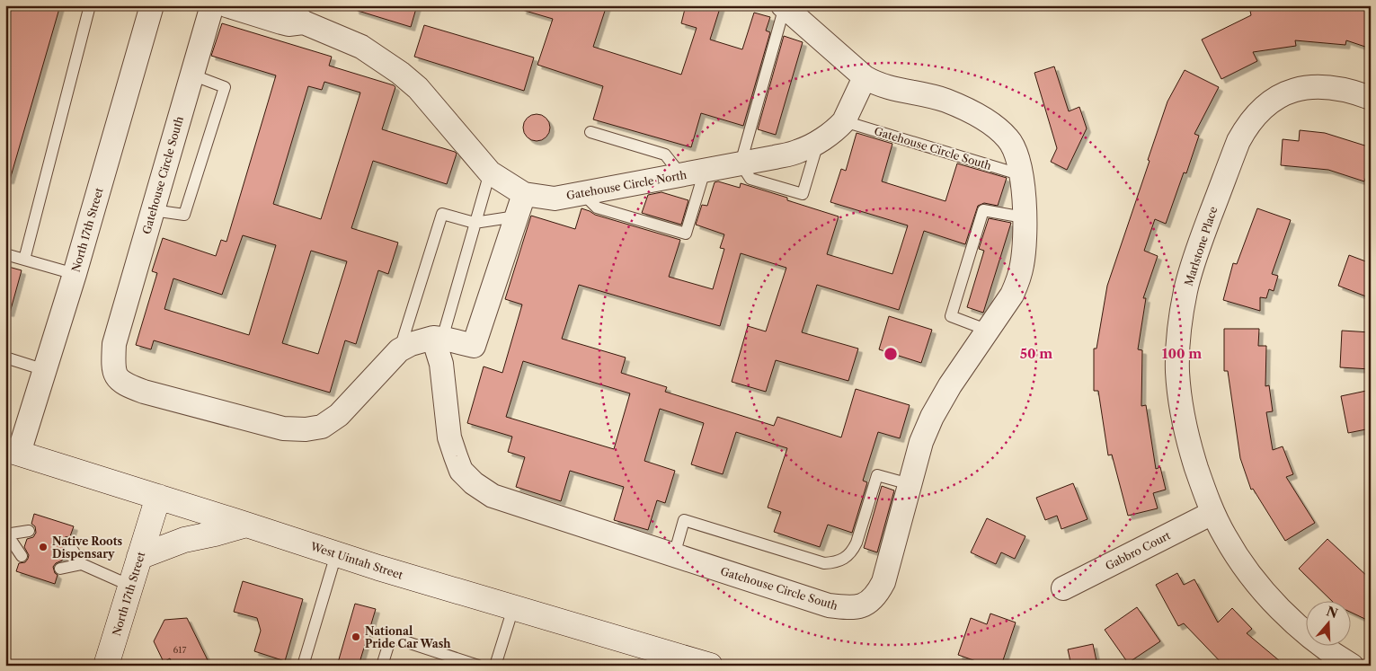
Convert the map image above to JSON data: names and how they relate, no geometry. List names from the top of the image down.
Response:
{
  "streets": {
    "main road": ["North 17th Street", "West Uintah Street"],
    "street": [
      "Gatehouse Circle South",
      "Gatehouse Circle North",
      "Marlstone Place",
      "Gabbro Court"
    ]
  },
  "crossings": [
    ["Gatehouse Circle South", "Gatehouse Circle North"],
    ["North 17th Street", "West Uintah Street"],
    ["Marlstone Place", "Gabbro Court"]
  ],
  "places": ["Native Roots Dispensary", "National Pride Car Wash"],
  "house_numbers": ["617"],
  "north": "top",
  "rings": ["50 m", "100 m"]
}
